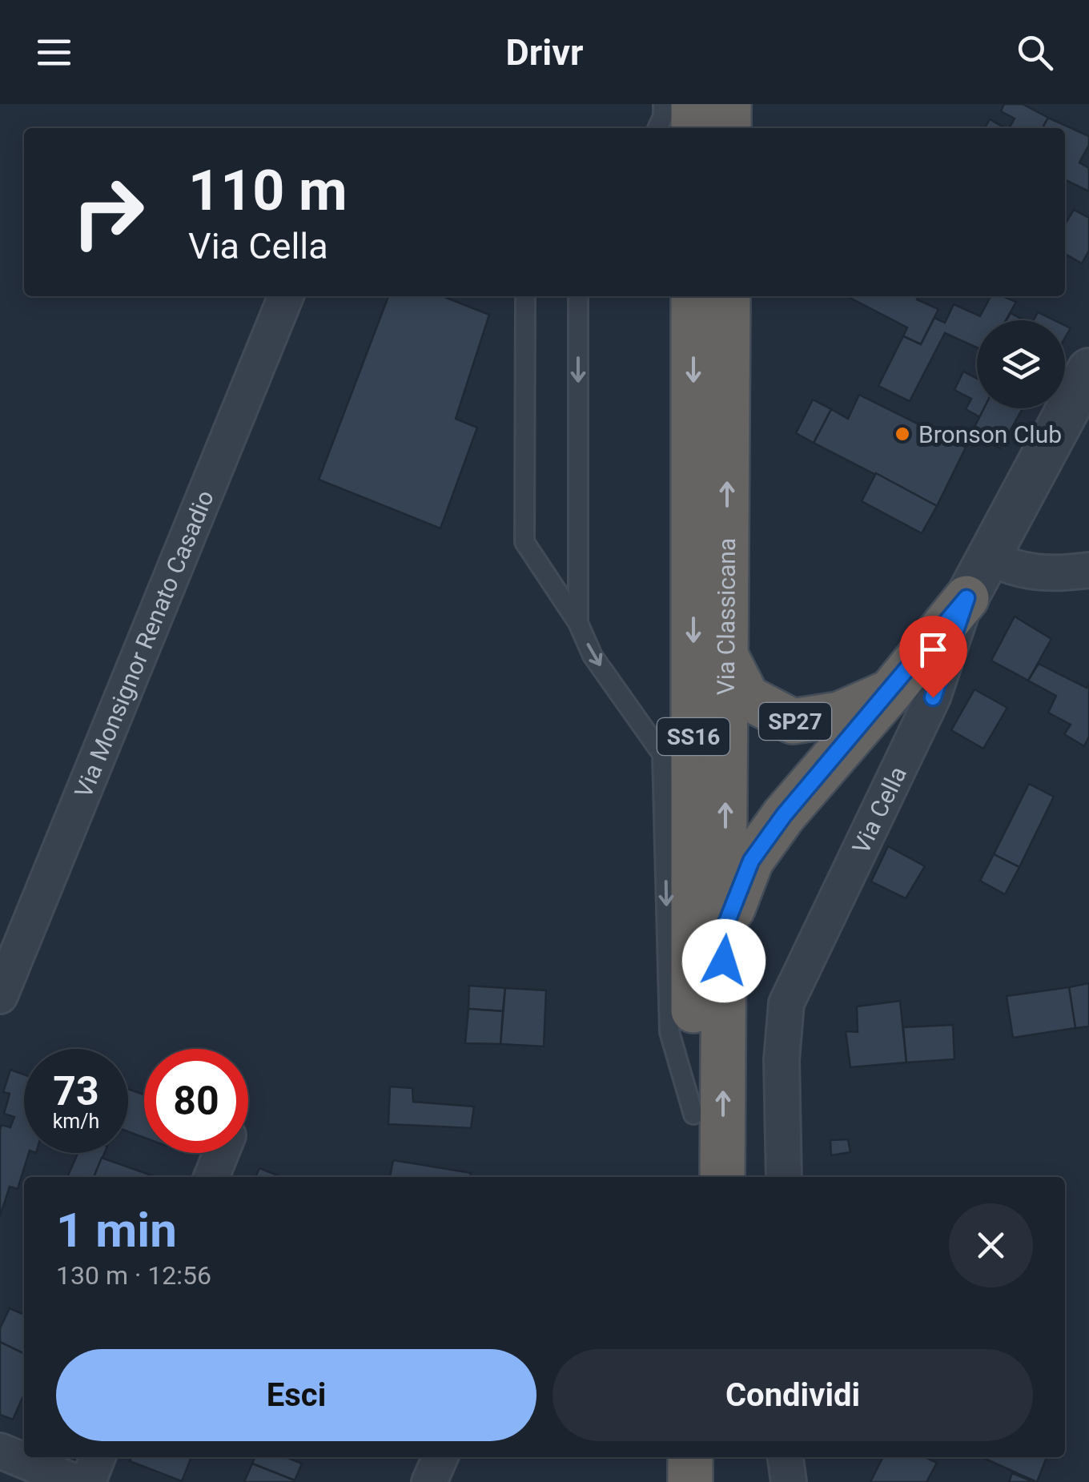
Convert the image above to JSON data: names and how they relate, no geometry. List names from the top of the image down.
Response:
{
  "streets": {
    "highway": ["Via Classicana", "SP27", "SS16"],
    "street": ["Via Monsignor Renato Casadio", "Via Cella"]
  },
  "crossings": [
    ["Via Classicana", "SP27"],
    ["SP27", "Via Cella"]
  ],
  "places": ["Bronson Club"],
  "page": {
    "header": "Drivr",
    "turn": ["110 m", "Via Cella"],
    "speed": "73 km/h",
    "limit": "80",
    "heading": ["1 min", "130 m · 12:56"],
    "buttons": ["Esci", "Condividi"]
  }
}
